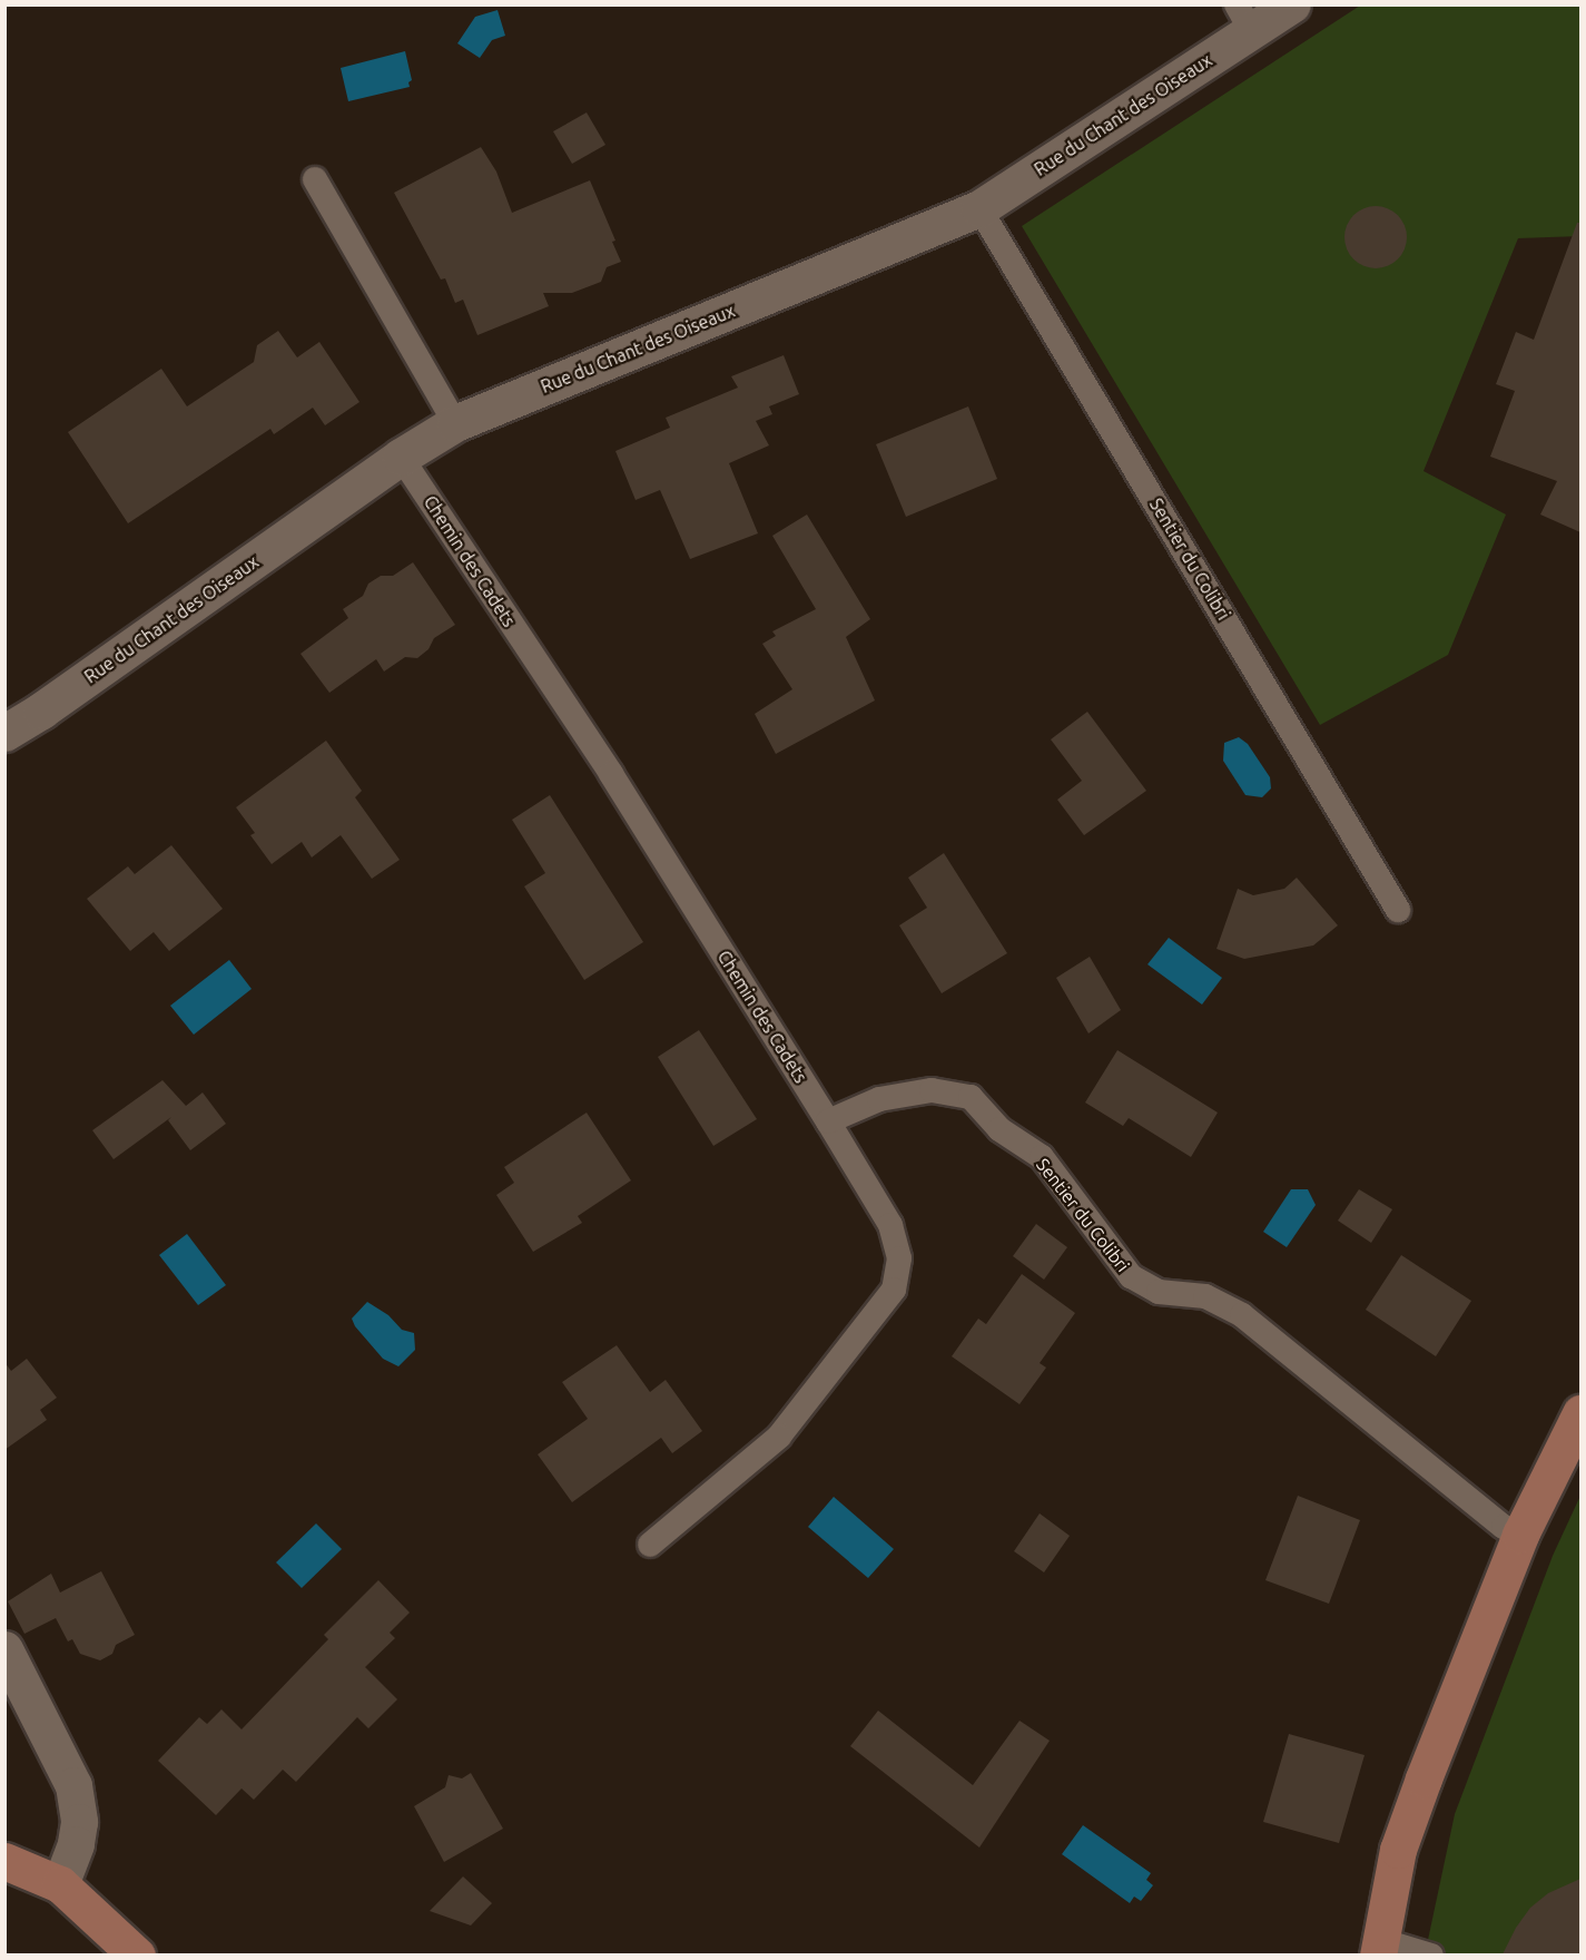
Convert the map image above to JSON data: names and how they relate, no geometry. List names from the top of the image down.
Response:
{
  "streets": {
    "street": ["Rue du Chant des Oiseaux"],
    "lane": ["Sentier du Colibri", "Chemin des Cadets"]
  },
  "crossings": [
    ["Rue du Chant des Oiseaux", "Sentier du Colibri"],
    ["Rue du Chant des Oiseaux", "Chemin des Cadets"],
    ["Sentier du Colibri", "Chemin des Cadets"]
  ]
}
